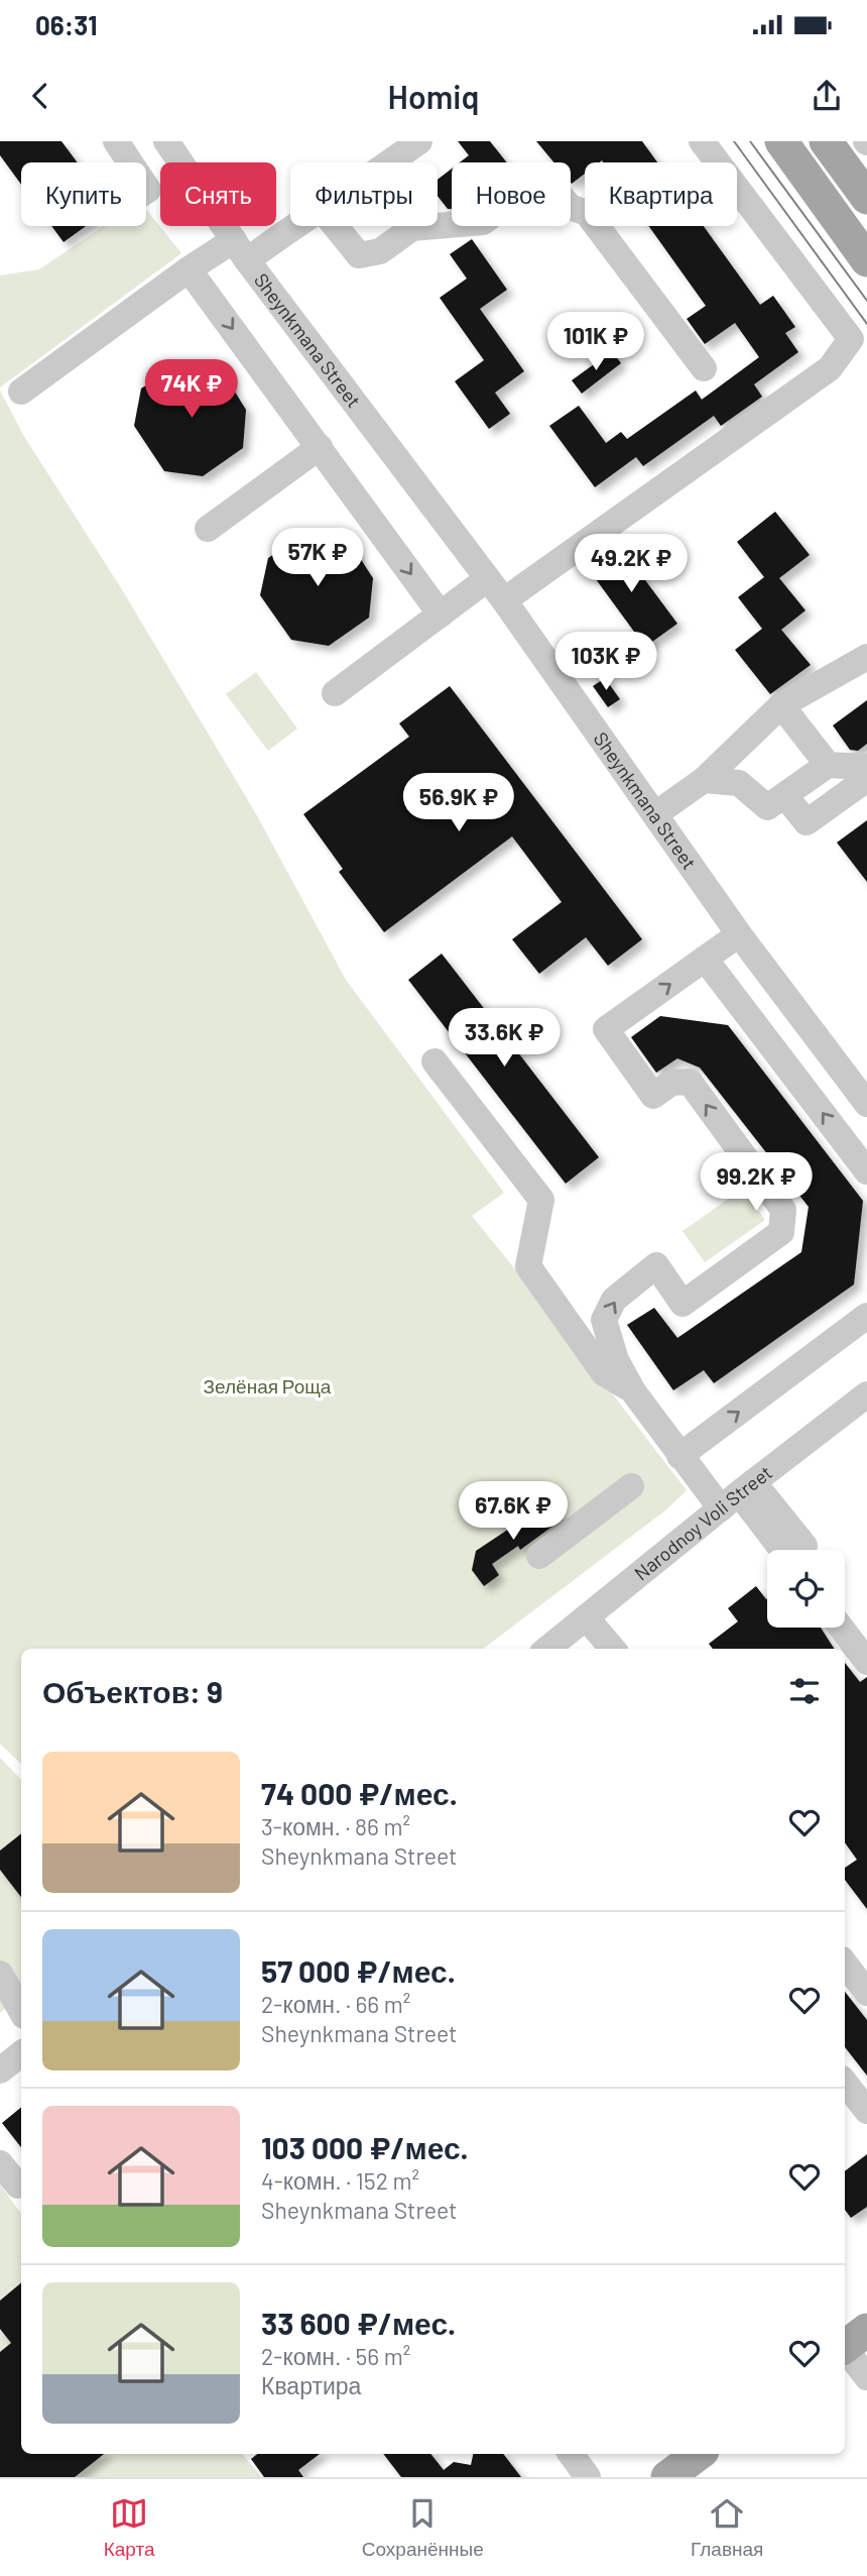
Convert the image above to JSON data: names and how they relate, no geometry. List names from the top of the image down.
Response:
{
  "streets": {
    "street": ["Sheynkmana Street", "Narodnoy Voli Street"]
  },
  "parks": ["Зелёная Роща"],
  "page": {
    "status": "06:31",
    "header": "Homiq",
    "chip": [
      "Купить",
      "Снять",
      "Фильтры",
      "Новое",
      "Квартира"
    ],
    "price": [
      "101K ₽",
      "74K ₽",
      "57K ₽",
      "49.2K ₽",
      "103K ₽",
      "56.9K ₽",
      "33.6K ₽",
      "99.2K ₽",
      "67.6K ₽"
    ],
    "heading": "Объектов: 9",
    "list": [
      {
        "name": "74 000 ₽/мес.",
        "note": "3-комн. · 86 m² · Sheynkmana Street"
      },
      {
        "name": "57 000 ₽/мес.",
        "note": "2-комн. · 66 m² · Sheynkmana Street"
      },
      {
        "name": "103 000 ₽/мес.",
        "note": "4-комн. · 152 m² · Sheynkmana Street"
      },
      {
        "name": "33 600 ₽/мес.",
        "note": "2-комн. · 56 m² · Квартира"
      }
    ],
    "tabs": ["Карта", "Сохранённые", "Главная"]
  }
}
